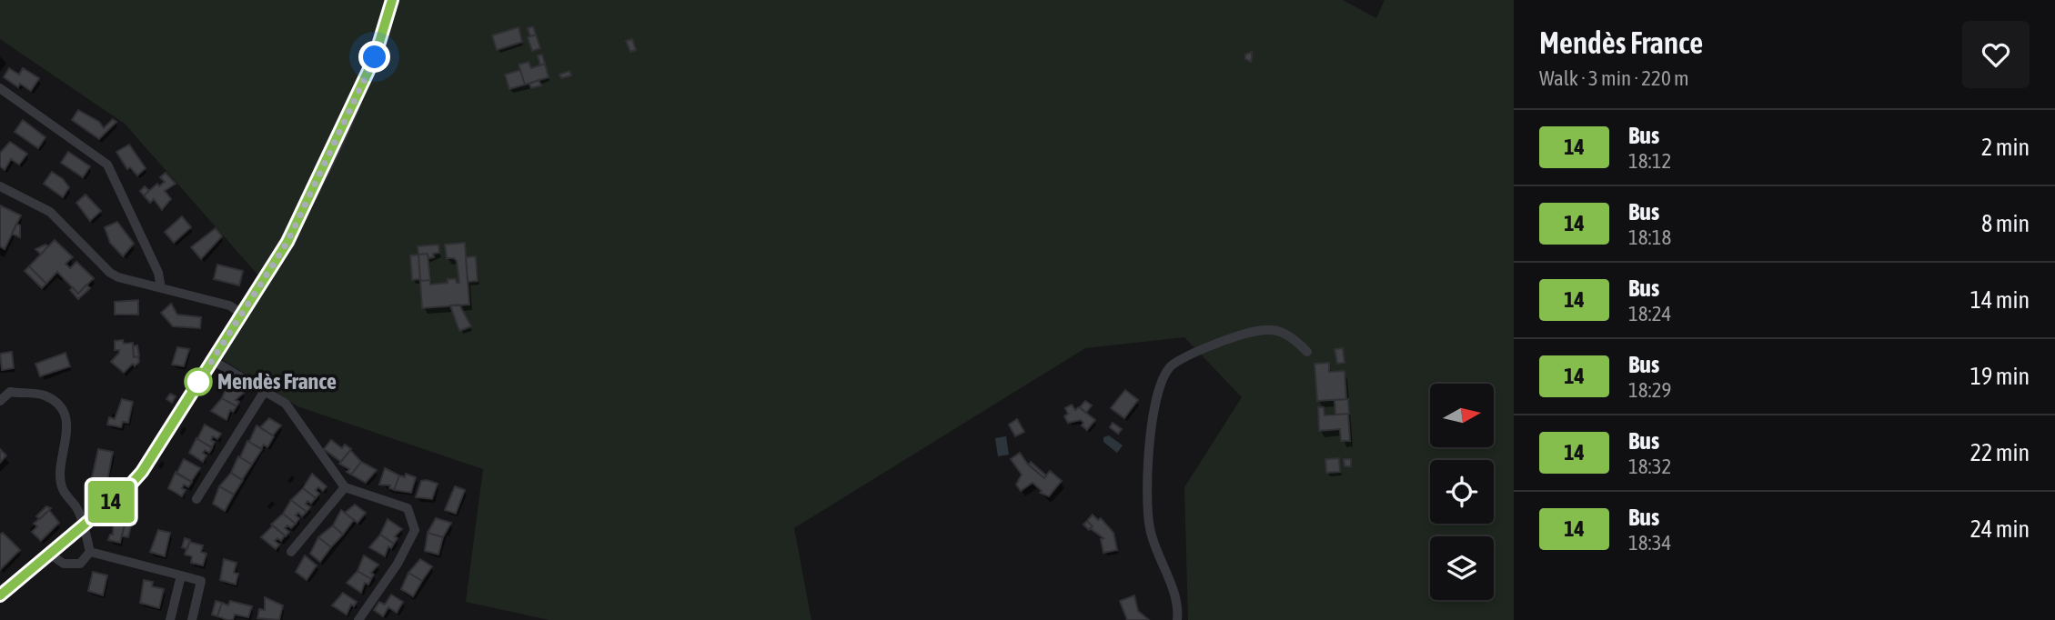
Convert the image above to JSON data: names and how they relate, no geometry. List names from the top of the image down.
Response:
{
  "places": ["Mendès France"],
  "lines": ["bus line 14"],
  "north": "right",
  "page": {
    "on_map": "14",
    "heading": ["Mendès France", "Walk · 3 min · 220 m"],
    "list": [
      {
        "mark": "14",
        "name": "Bus",
        "note": "18:12",
        "value": "2 min"
      },
      {
        "mark": "14",
        "name": "Bus",
        "note": "18:18",
        "value": "8 min"
      },
      {
        "mark": "14",
        "name": "Bus",
        "note": "18:24",
        "value": "14 min"
      },
      {
        "mark": "14",
        "name": "Bus",
        "note": "18:29",
        "value": "19 min"
      },
      {
        "mark": "14",
        "name": "Bus",
        "note": "18:32",
        "value": "22 min"
      },
      {
        "mark": "14",
        "name": "Bus",
        "note": "18:34",
        "value": "24 min"
      }
    ]
  }
}
